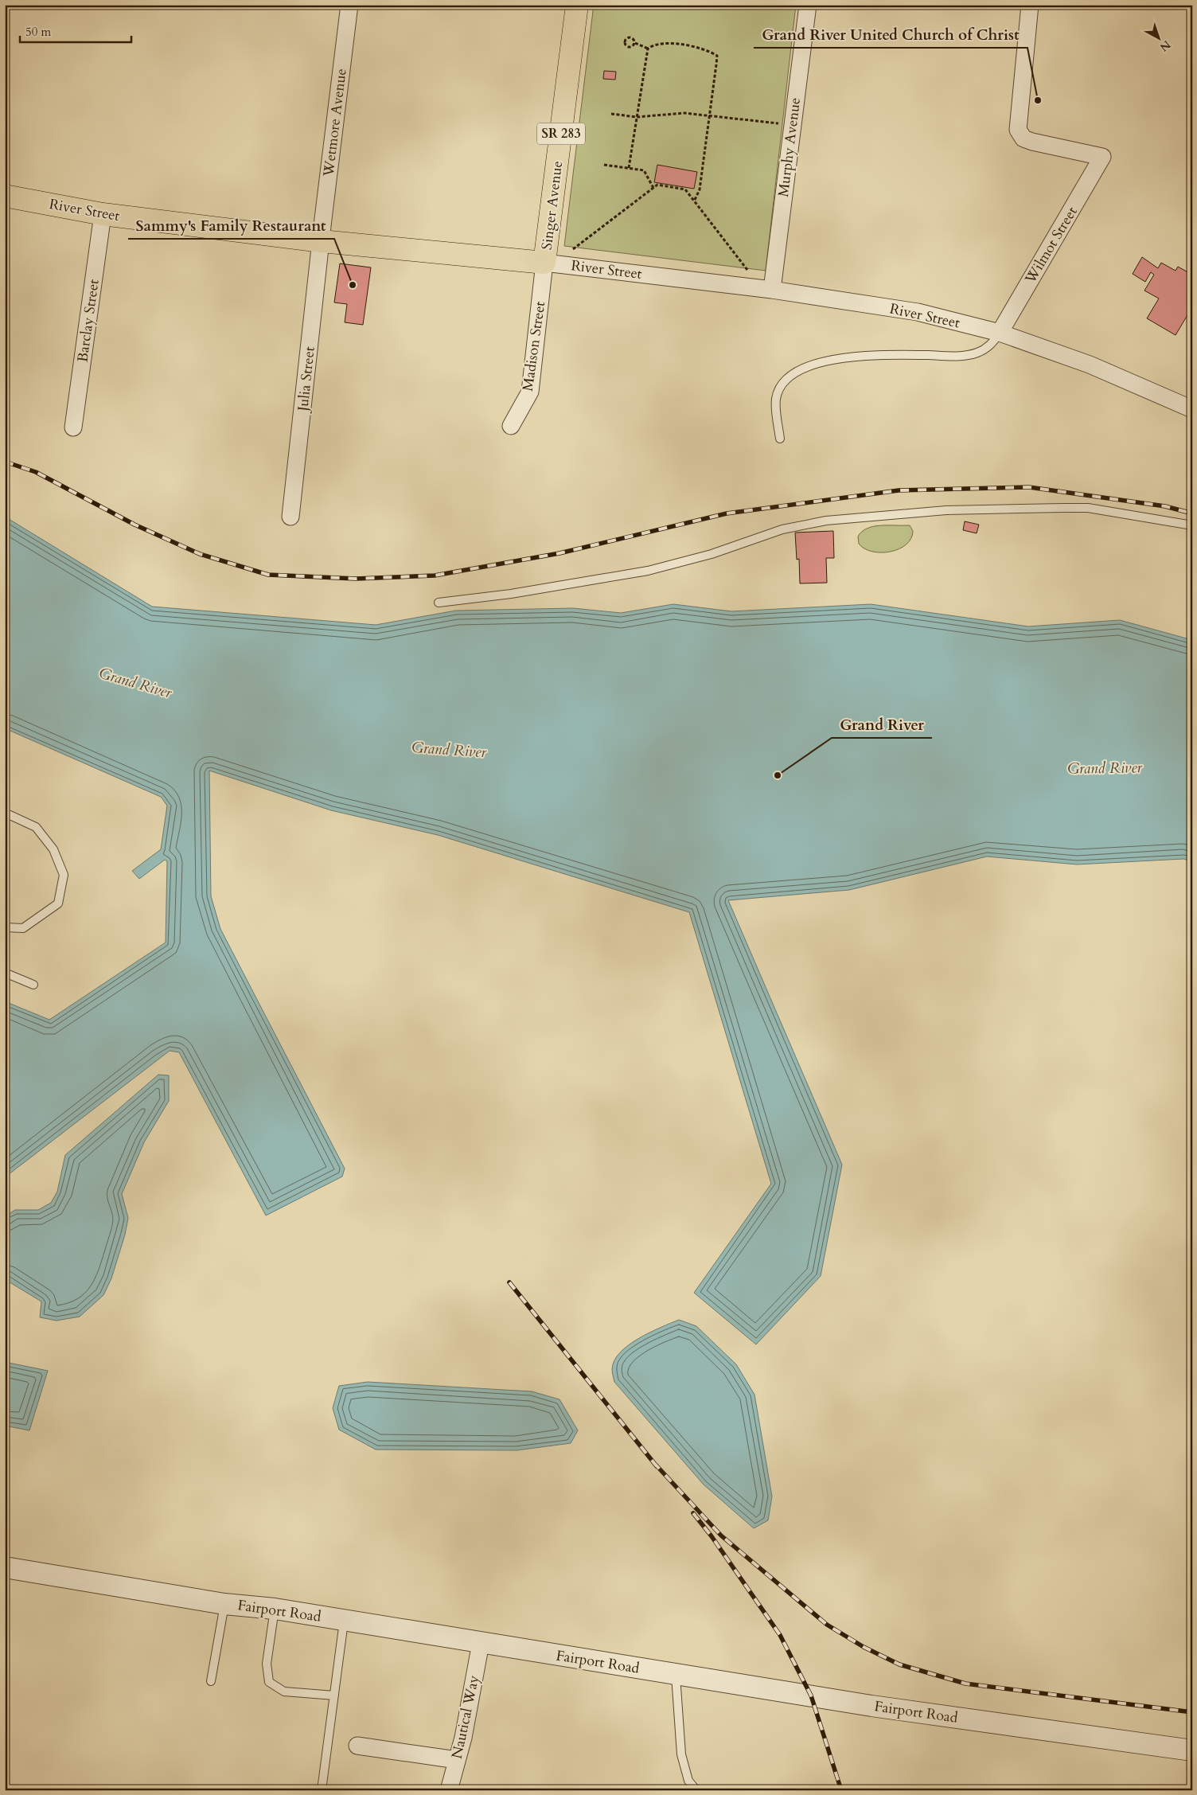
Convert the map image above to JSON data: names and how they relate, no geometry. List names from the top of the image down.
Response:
{
  "streets": {
    "main road": ["SR 283", "Singer Avenue", "River Street"],
    "street": [
      "Wetmore Avenue",
      "Murphy Avenue",
      "Wilmot Street",
      "Barclay Street",
      "Madison Street",
      "Julia Street",
      "Fairport Road",
      "Nautical Way"
    ]
  },
  "crossings": [
    ["Wetmore Avenue", "River Street"],
    ["Wetmore Avenue", "Julia Street"],
    ["Murphy Avenue", "River Street"],
    ["Singer Avenue", "River Street"],
    ["Singer Avenue", "Madison Street"],
    ["River Street", "Wilmot Street"],
    ["River Street", "Barclay Street"],
    ["River Street", "Madison Street"],
    ["River Street", "Julia Street"],
    ["Fairport Road", "Nautical Way"]
  ],
  "water": ["Grand River"],
  "places": ["Grand River United Church of Christ", "Sammy's Family Restaurant", "Grand River"],
  "scale_bar": "50 m",
  "north": "bottom right"
}
